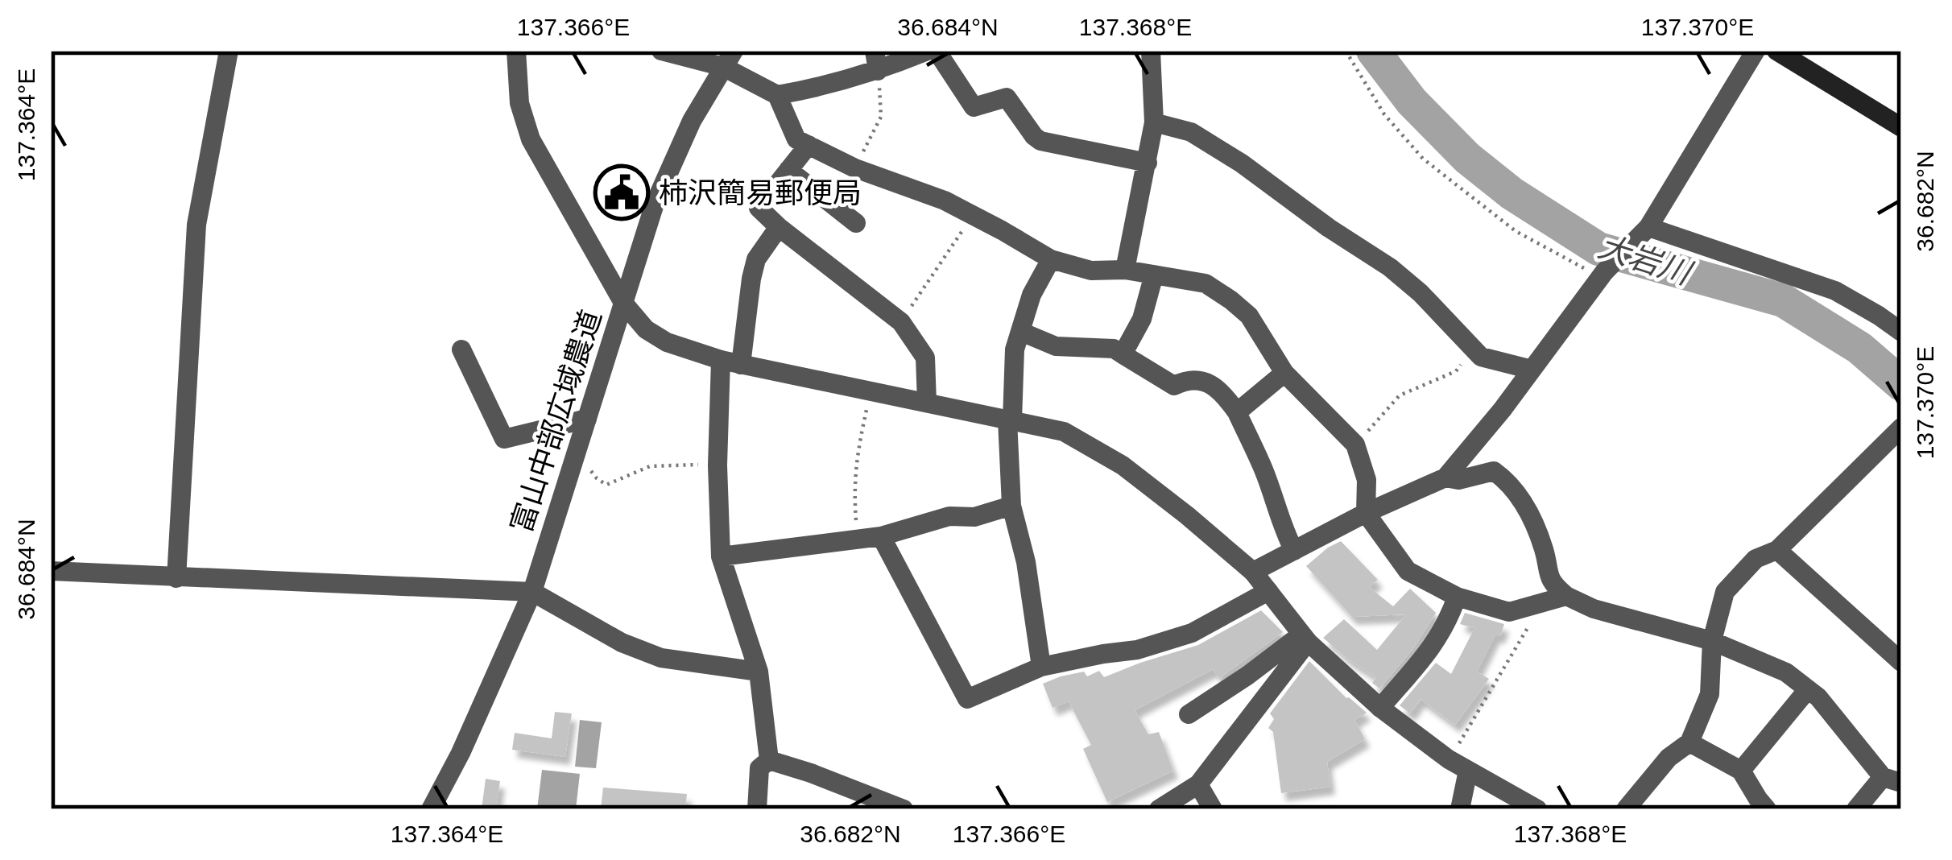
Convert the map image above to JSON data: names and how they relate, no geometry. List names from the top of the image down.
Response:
{
  "streets": {
    "street": ["富山中部広域農道"]
  },
  "water": ["大岩川"],
  "places": {
    "public building": ["柿沢簡易郵便局"]
  },
  "coordinates": [
    "137.366°E",
    "36.684°N",
    "137.368°E",
    "137.370°E",
    "137.364°E",
    "36.682°N"
  ]
}
